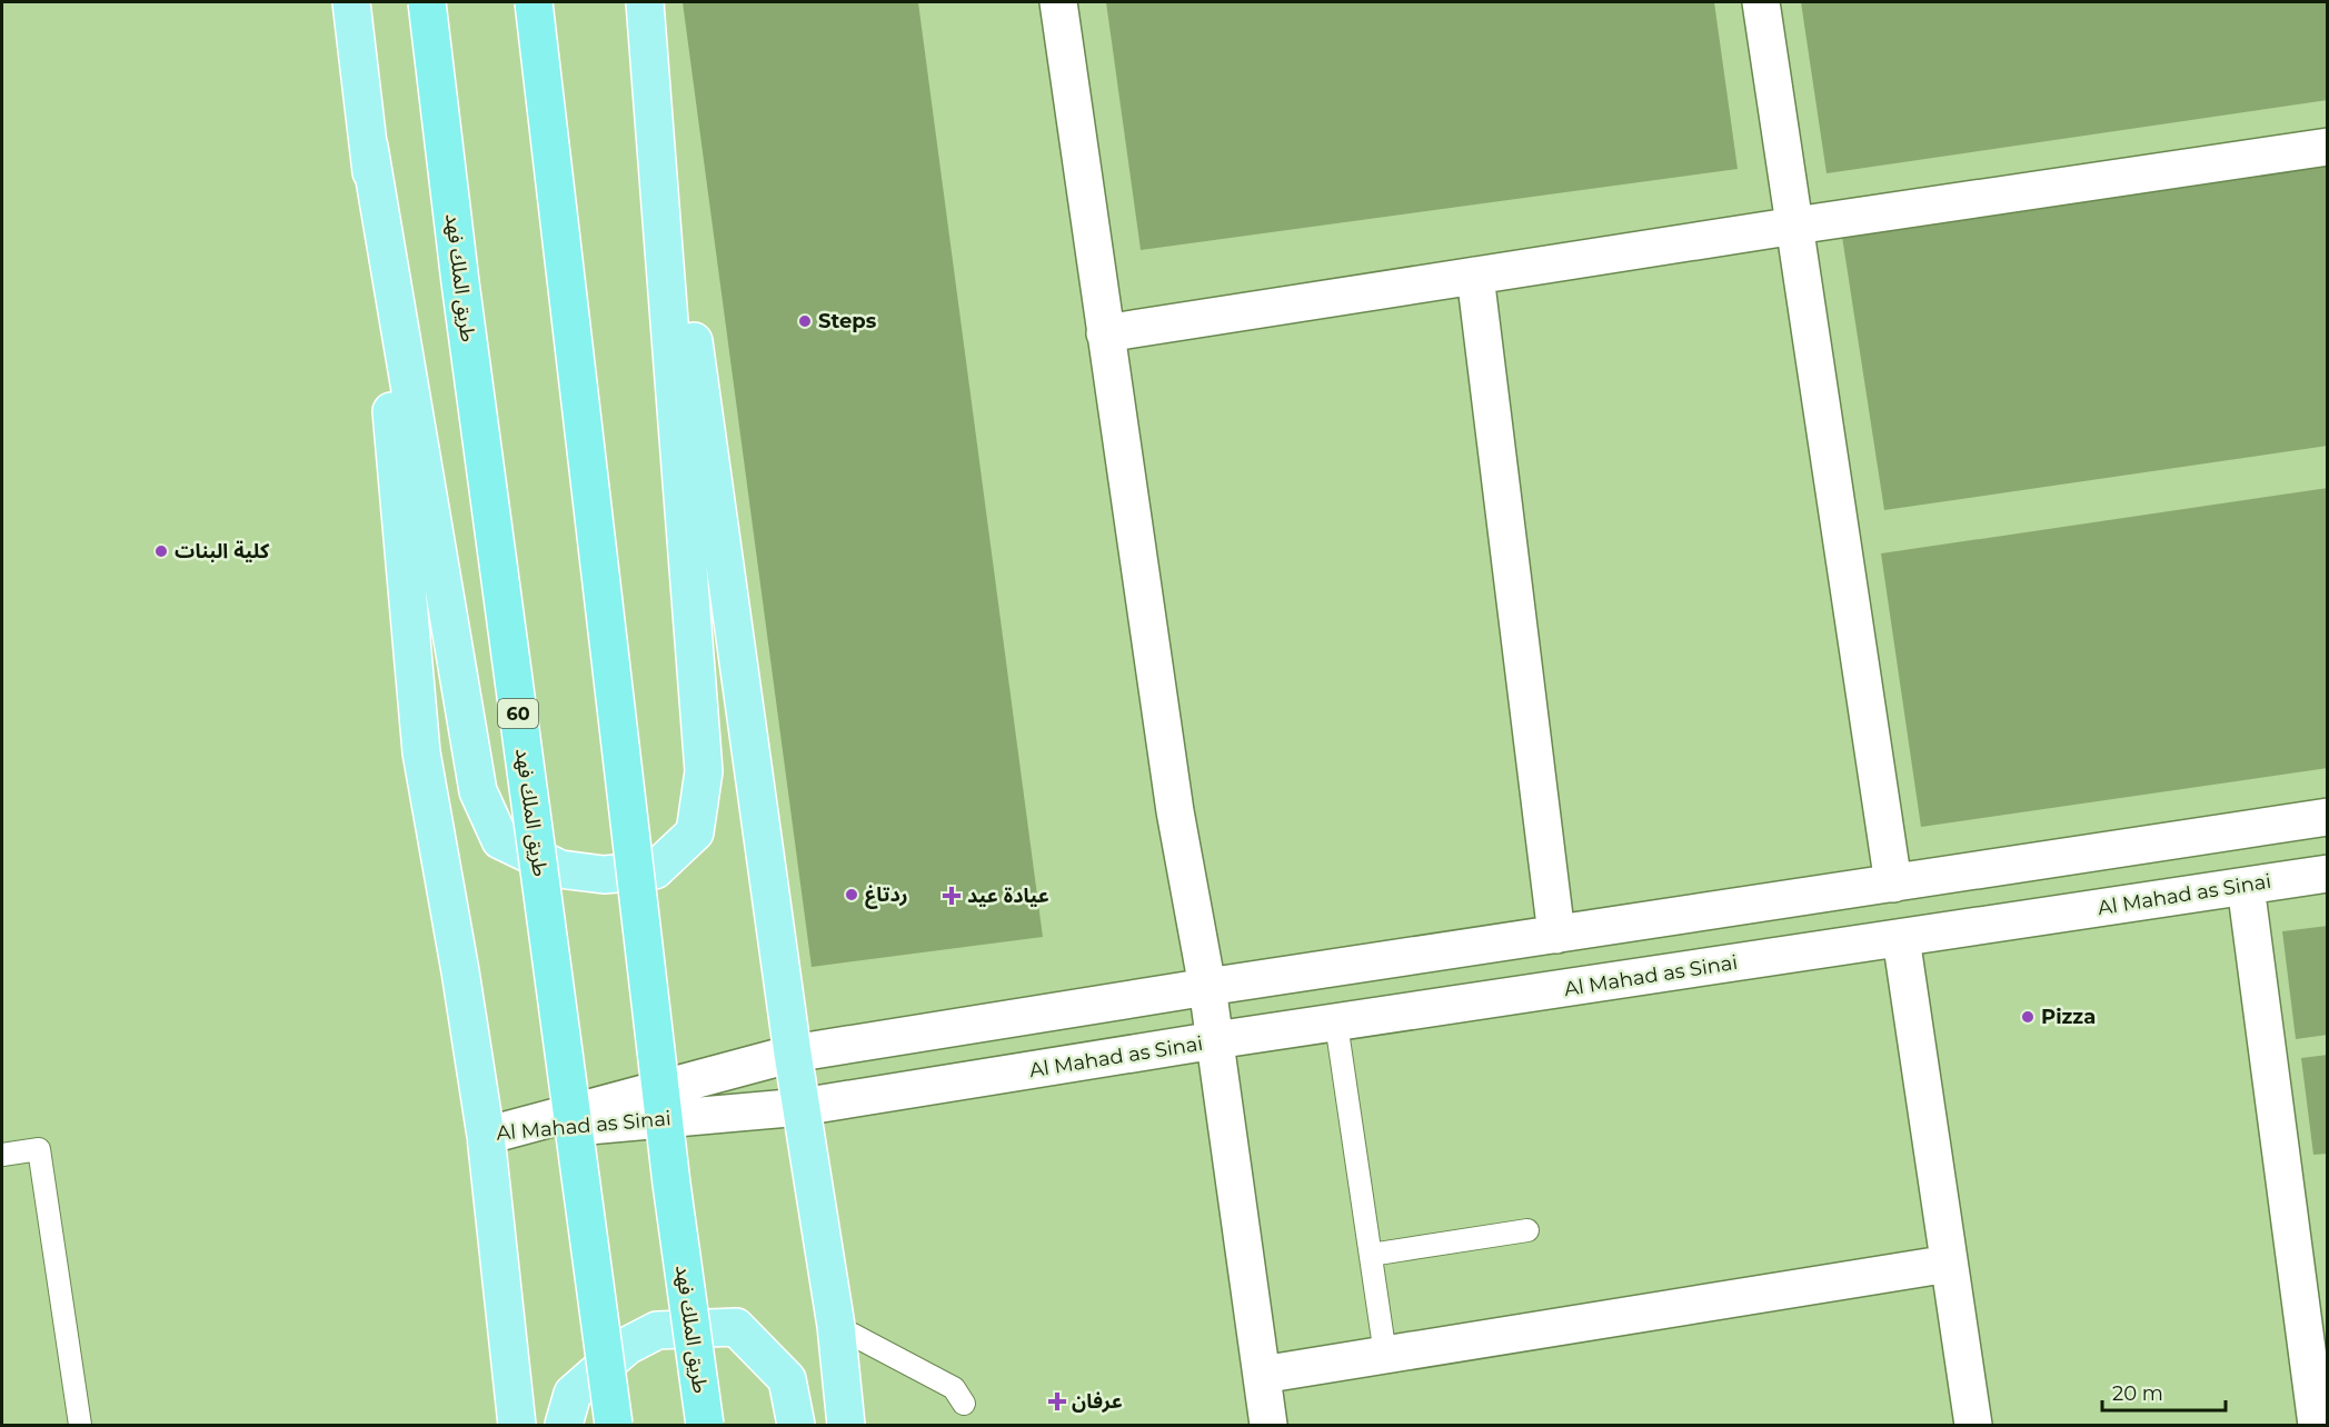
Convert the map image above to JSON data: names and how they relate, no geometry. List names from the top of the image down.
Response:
{
  "streets": {
    "highway": ["طريق الملك فهد", "60"],
    "street": ["Al Mahad as Sinai"]
  },
  "places": {
    "other": [
      "Steps",
      "كلية البنات",
      "ردتاغ",
      "Pizza"
    ],
    "health": ["عيادة عيد", "عرفان"]
  },
  "scale_bar": "20 m"
}
